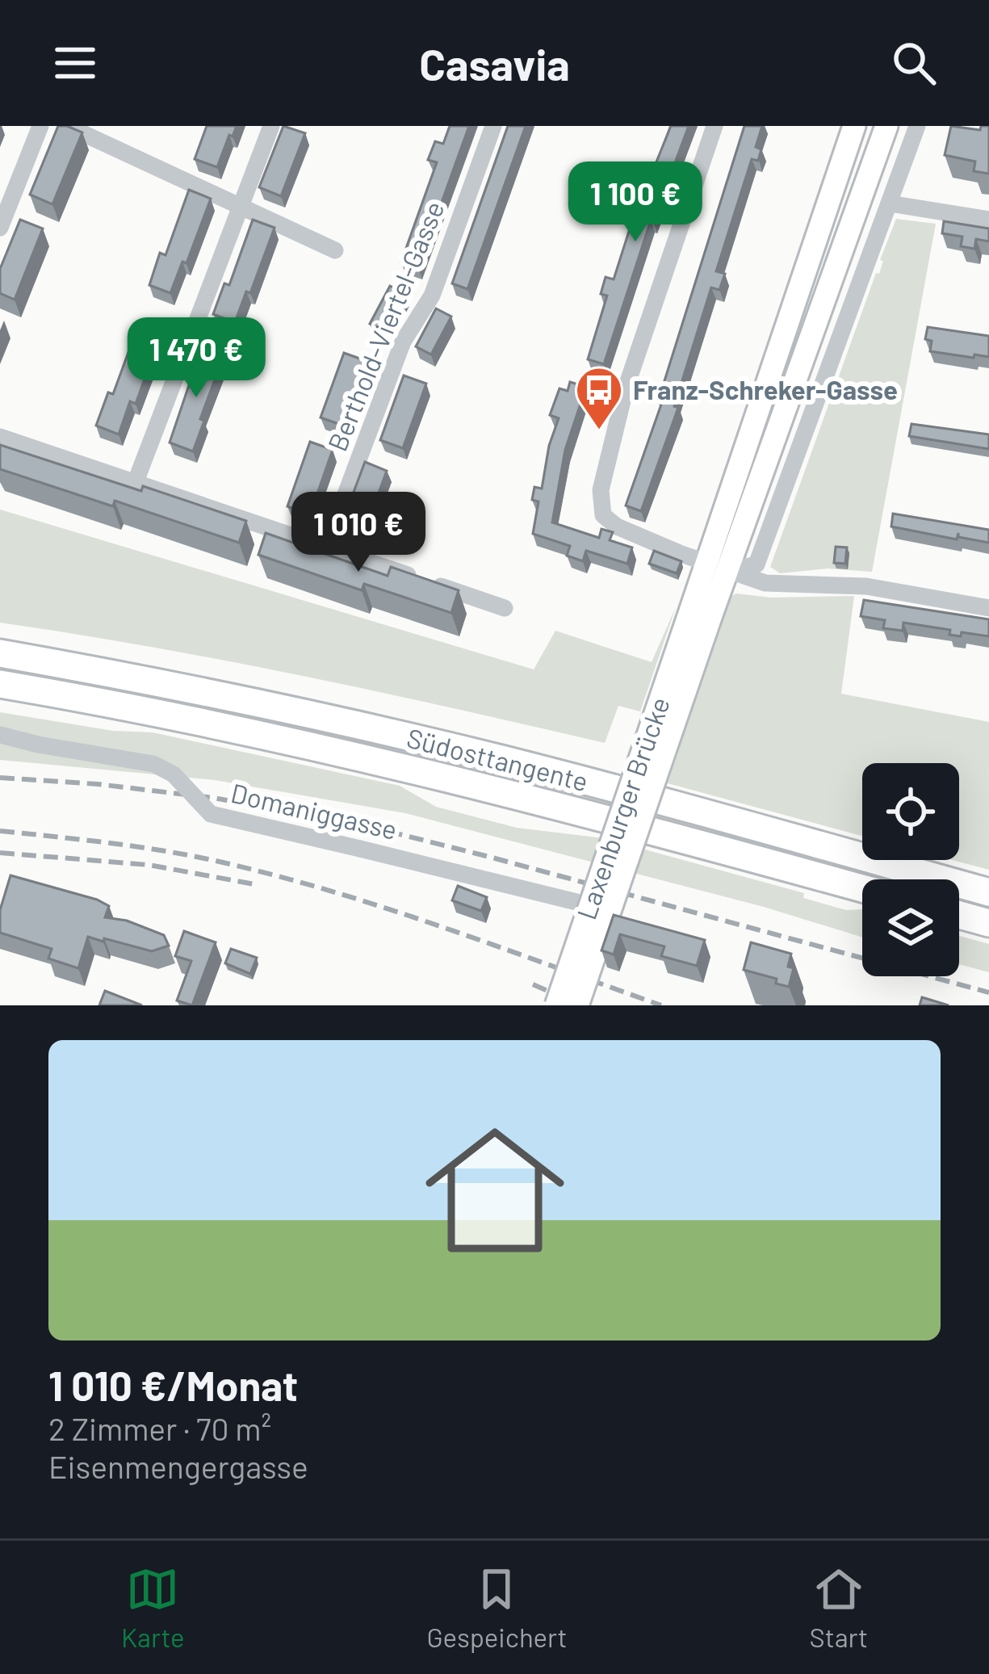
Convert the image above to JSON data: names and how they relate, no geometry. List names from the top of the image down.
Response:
{
  "streets": {
    "highway": ["Südosttangente"],
    "main road": ["Laxenburger Brücke"],
    "street": ["Berthold-Viertel-Gasse", "Domaniggasse"]
  },
  "places": {
    "bus stop": ["Franz-Schreker-Gasse"]
  },
  "page": {
    "header": "Casavia",
    "price": ["1 100 €", "1 470 €", "1 010 €"],
    "list": [
      {
        "name": "1 010 €/Monat",
        "note": "2 Zimmer · 70 m² · Eisenmengergasse"
      }
    ],
    "tabs": ["Karte", "Gespeichert", "Start"]
  }
}
